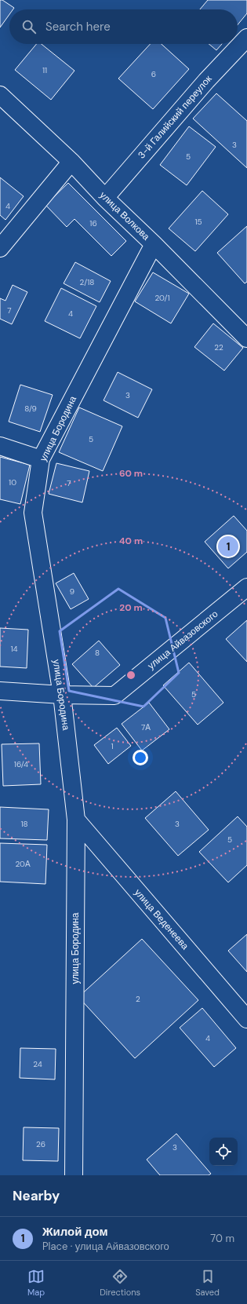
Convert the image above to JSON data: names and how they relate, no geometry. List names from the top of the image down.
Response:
{
  "streets": {
    "street": [
      "3-й Галийский переулок",
      "улица Волкова",
      "улица Бородина",
      "улица Айвазовского",
      "улица Веденеева"
    ]
  },
  "crossings": [
    ["3-й Галийский переулок", "улица Волкова"],
    ["улица Волкова", "улица Бородина"],
    ["улица Бородина", "улица Айвазовского"],
    ["улица Бородина", "улица Веденеева"]
  ],
  "house_numbers": [
    "11",
    "6",
    "3",
    "5",
    "4",
    "15",
    "16",
    "2/18",
    "20/1",
    "7",
    "4",
    "22",
    "3",
    "8/9",
    "5",
    "10",
    "7",
    "9",
    "14",
    "8",
    "5",
    "7А",
    "1",
    "16/4",
    "18",
    "3",
    "5",
    "20А",
    "2",
    "4",
    "24",
    "26",
    "3"
  ],
  "page": {
    "search": "Search here",
    "pins": "1",
    "heading": "Nearby",
    "list": [
      {
        "mark": "1",
        "name": "Жилой дом",
        "note": "Place · улица Айвазовского",
        "value": "70 m"
      }
    ],
    "nav": ["Map", "Directions", "Saved"]
  },
  "rings": ["60 m", "40 m", "20 m"]
}
